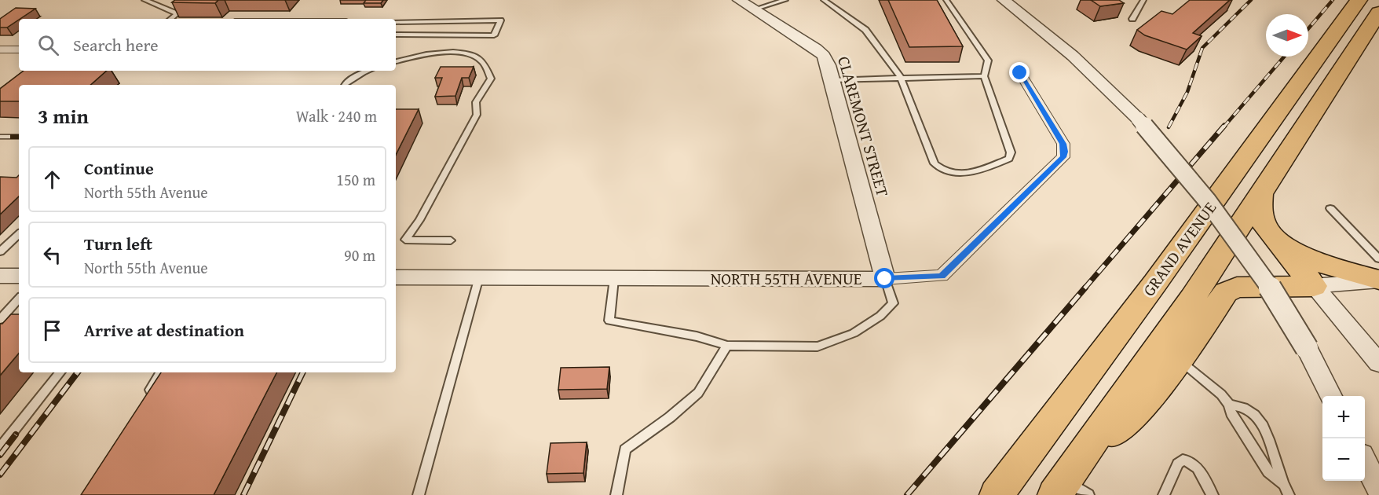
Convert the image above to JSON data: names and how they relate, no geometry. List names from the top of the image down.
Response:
{
  "streets": {
    "highway": ["GRAND AVENUE"],
    "street": ["CLAREMONT STREET", "NORTH 55TH AVENUE"]
  },
  "crossings": [
    ["CLAREMONT STREET", "NORTH 55TH AVENUE"]
  ],
  "north": "right",
  "page": {
    "search": "Search here",
    "heading": ["3 min", "Walk · 240 m"],
    "list": [
      ["Continue", "North 55th Avenue", "150 m"],
      ["Turn left", "North 55th Avenue", "90 m"],
      "Arrive at destination"
    ],
    "map_buttons": ["+", "−"]
  }
}
